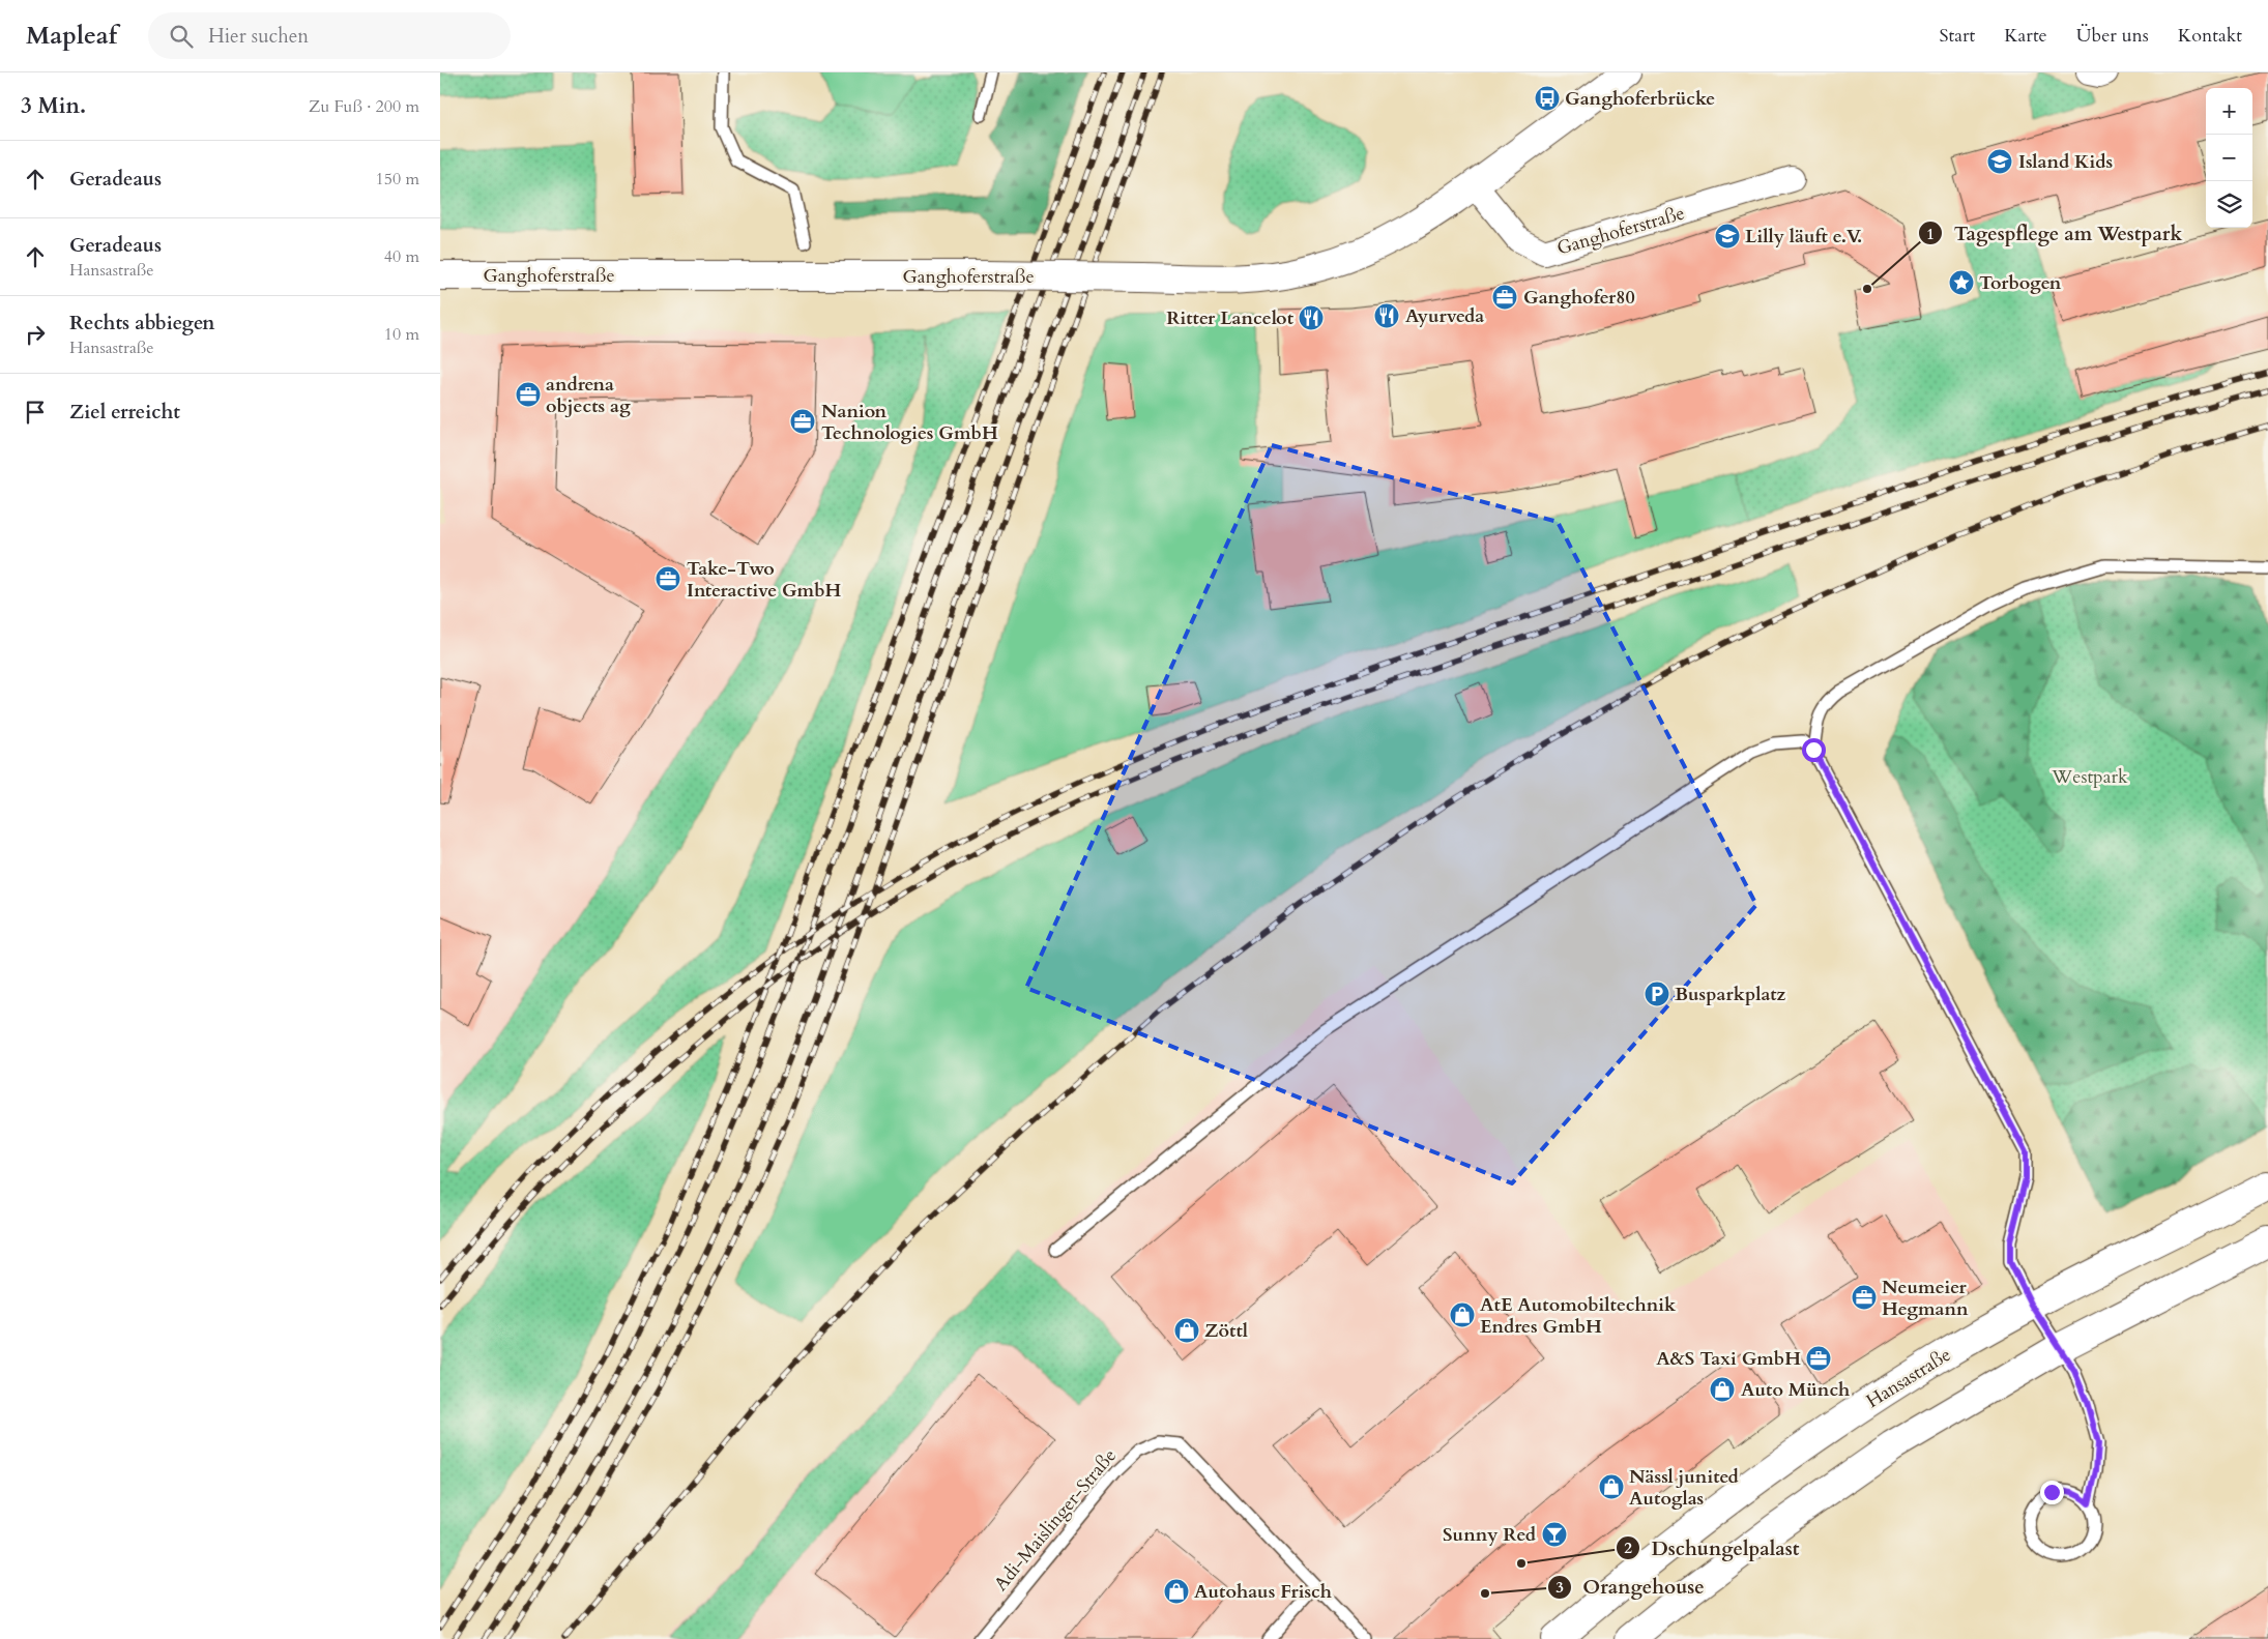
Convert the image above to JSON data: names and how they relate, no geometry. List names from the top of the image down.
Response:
{
  "streets": {
    "main road": ["Ganghoferstraße", "Hansastraße"],
    "lane": ["Adi-Maislinger-Straße"]
  },
  "parks": ["Westpark"],
  "places": {
    "bus stop": ["Ganghoferbrücke"],
    "school or university": ["Island Kids", "Lilly läuft e.V."],
    "place": ["Torbogen"],
    "other": ["Tagespflege am Westpark", "Dschungelpalast", "Orangehouse"],
    "office": [
      "Ganghofer80",
      "andrena objects ag",
      "Nanion Technologies GmbH",
      "Take-Two Interactive GmbH",
      "Neumeier Heg‍mann",
      "A&S Taxi GmbH"
    ],
    "restaurant": ["Ayurveda", "Ritter Lancelot"],
    "parking": ["Busparkplatz"],
    "shop": [
      "AtE Automobiltechnik Endres GmbH",
      "Zöttl",
      "Auto Münch",
      "Nässl junited Autoglas",
      "Autohaus Frisch"
    ],
    "bar": ["Sunny Red"]
  },
  "page": {
    "header": "Mapleaf",
    "search": "Hier suchen",
    "nav": [
      "Start",
      "Karte",
      "Über uns",
      "Kontakt"
    ],
    "heading": ["3 Min.", "Zu Fuß · 200 m"],
    "map_buttons": ["+", "−"],
    "list": [
      ["Geradeaus", "150 m"],
      ["Geradeaus", "Hansastraße", "40 m"],
      ["Rechts abbiegen", "Hansastraße", "10 m"],
      "Ziel erreicht"
    ]
  }
}
